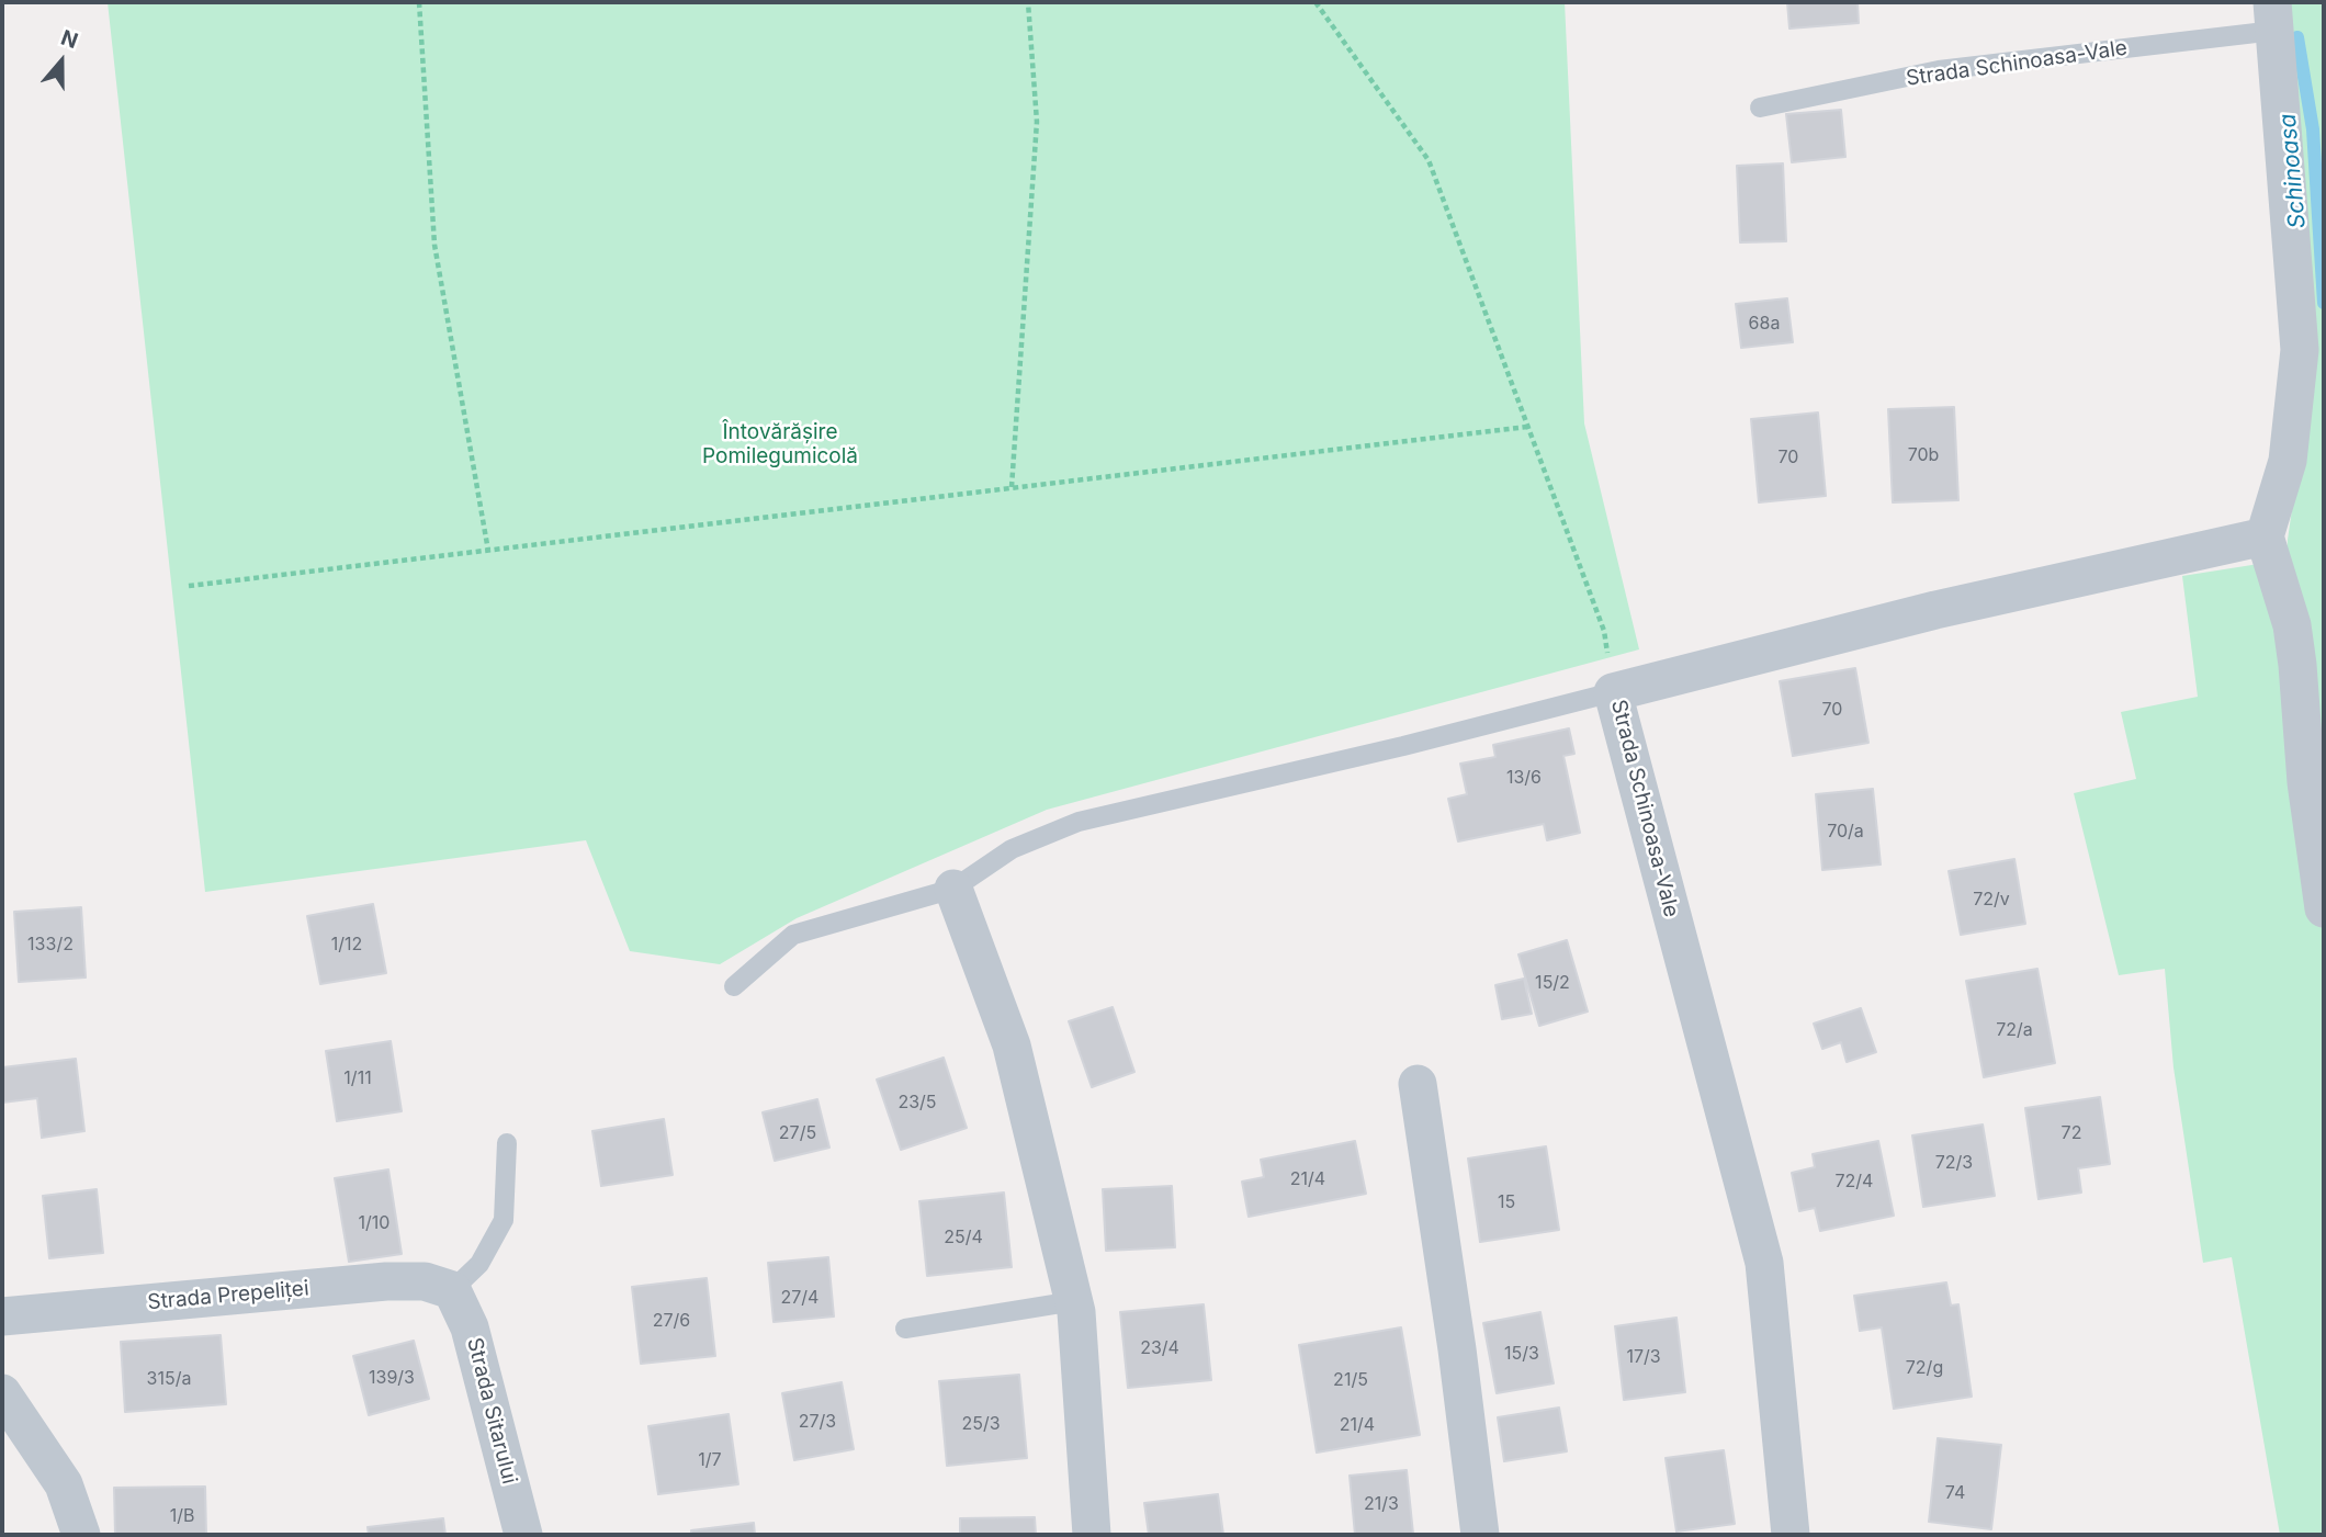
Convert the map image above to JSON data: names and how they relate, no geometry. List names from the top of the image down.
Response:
{
  "streets": {
    "street": ["Strada Schinoasa-Vale", "Strada Prepeliței", "Strada Sitarului"]
  },
  "crossings": [
    ["Strada Prepeliței", "Strada Sitarului"]
  ],
  "water": ["Schinoasa"],
  "parks": ["Întovărășire Pomilegumicolă"],
  "house_numbers": [
    "68a",
    "70b",
    "70",
    "70",
    "13/6",
    "70/a",
    "72/v",
    "133/2",
    "1/12",
    "15/2",
    "72/a",
    "1/11",
    "23/5",
    "27/5",
    "72",
    "72/3",
    "21/4",
    "72/4",
    "15",
    "1/10",
    "25/4",
    "27/4",
    "27/6",
    "23/4",
    "15/3",
    "17/3",
    "72/g",
    "139/3",
    "315/a",
    "21/5",
    "27/3",
    "25/3",
    "21/4",
    "1/7",
    "74",
    "21/3",
    "1/B"
  ],
  "north": "top"
}
